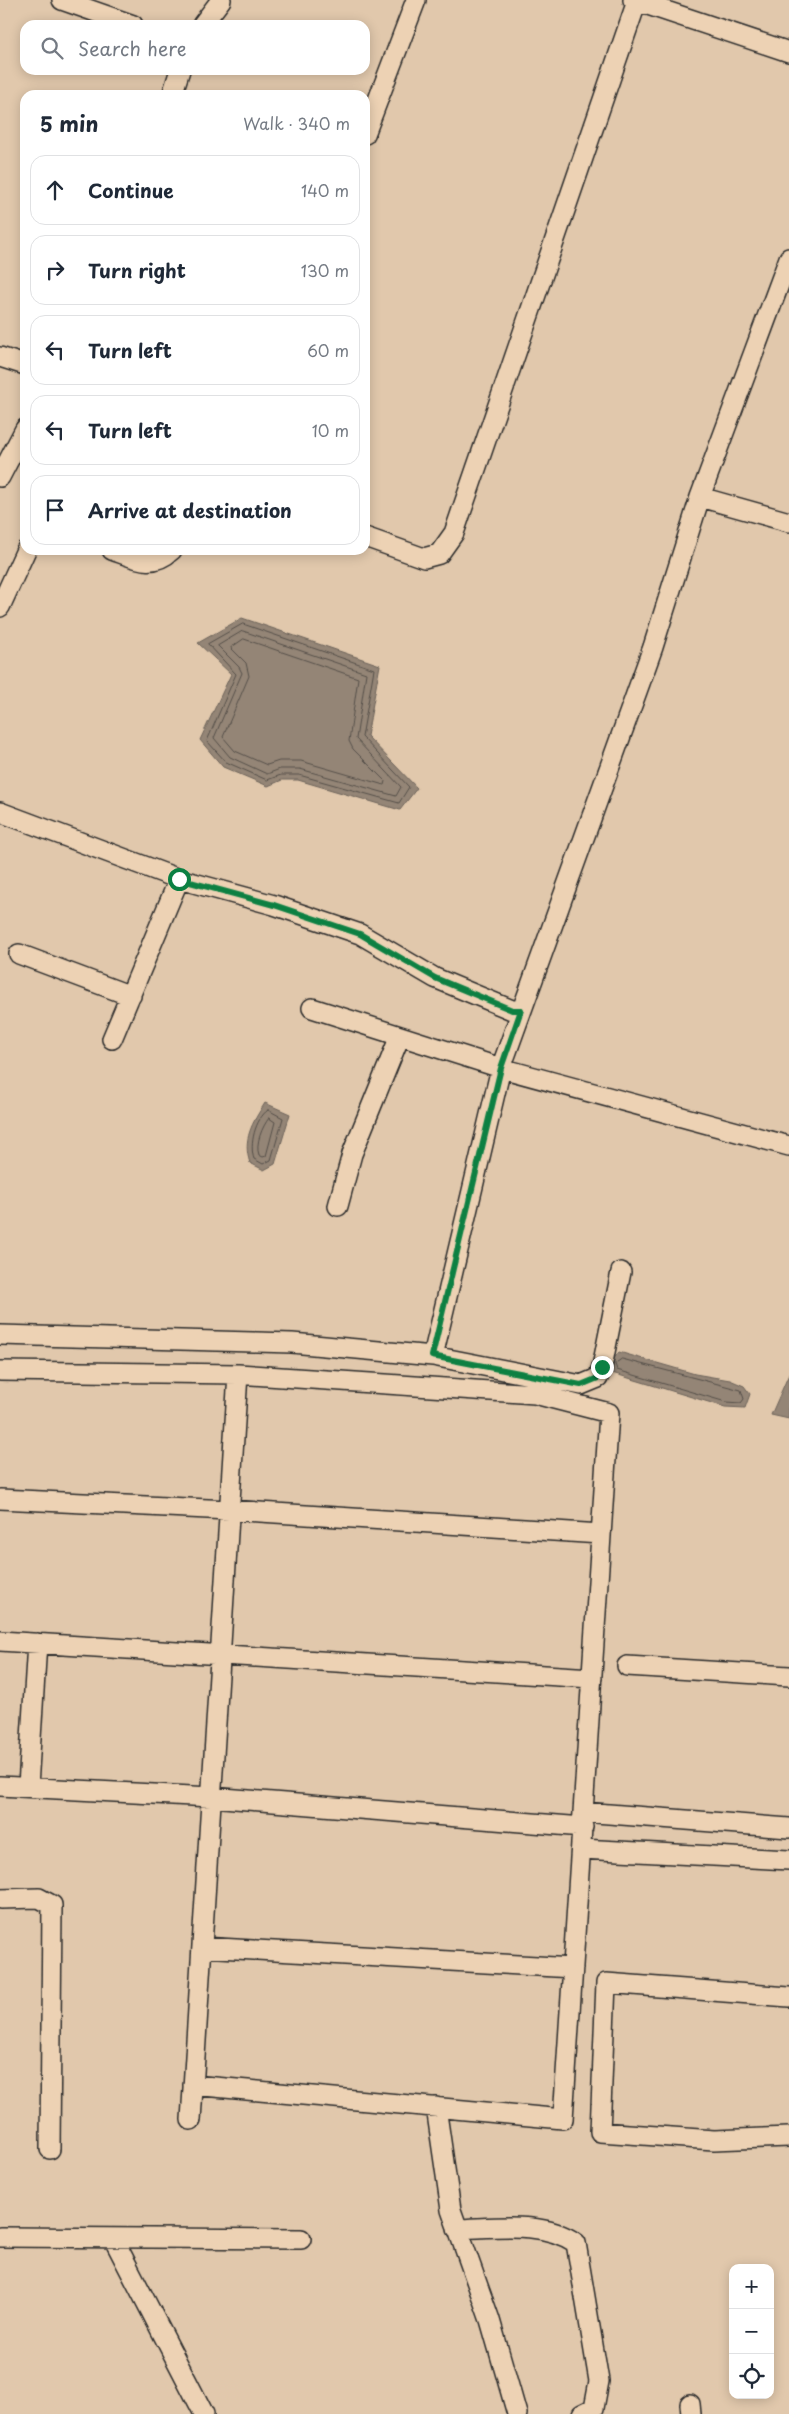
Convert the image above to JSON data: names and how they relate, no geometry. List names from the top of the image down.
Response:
{
  "page": {
    "search": "Search here",
    "heading": ["5 min", "Walk · 340 m"],
    "list": [
      ["Continue", "140 m"],
      ["Turn right", "130 m"],
      ["Turn left", "60 m"],
      ["Turn left", "10 m"],
      "Arrive at destination"
    ],
    "map_buttons": ["+", "−"]
  }
}
